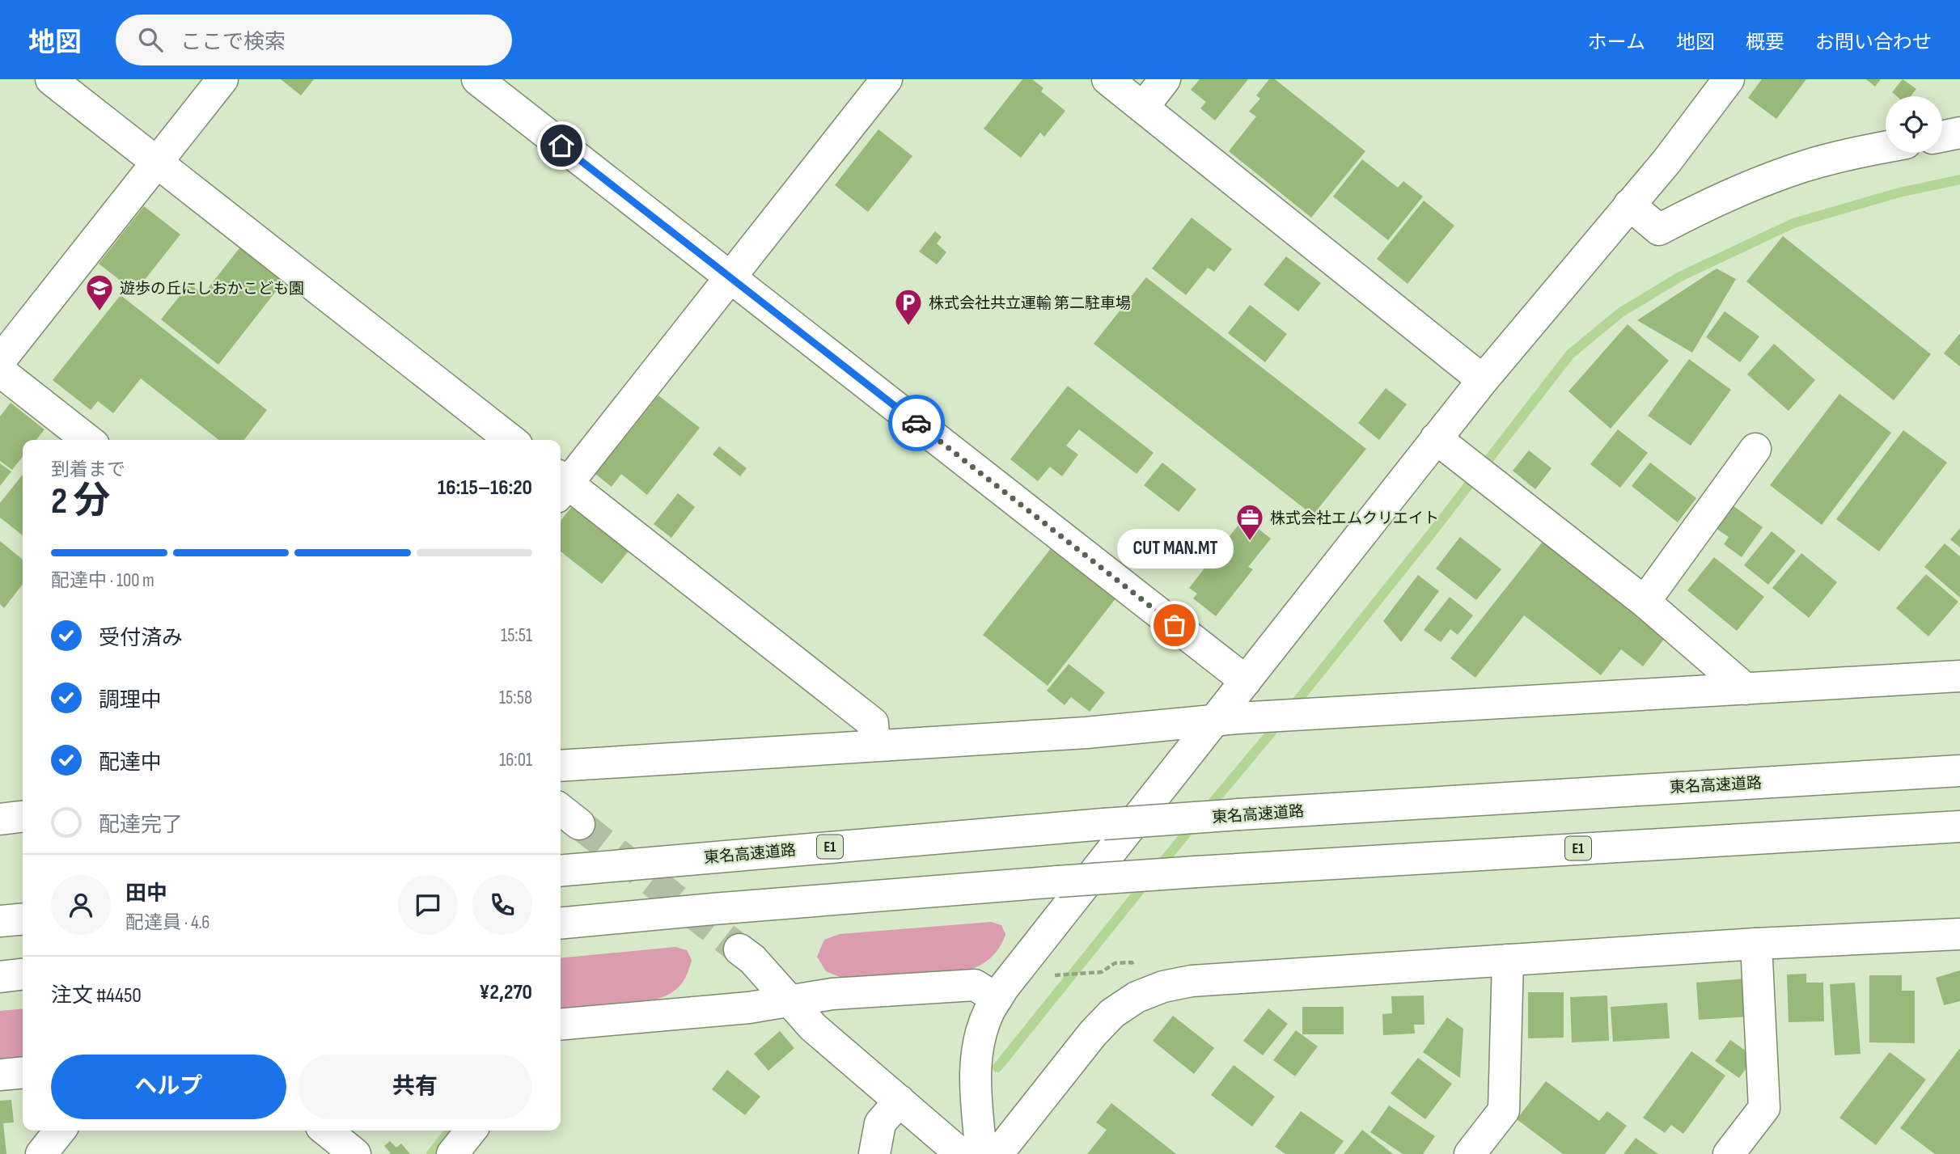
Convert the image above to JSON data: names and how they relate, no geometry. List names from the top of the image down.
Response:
{
  "streets": {
    "main road": ["東名高速道路", "E1"]
  },
  "places": {
    "school or university": ["遊歩の丘にしおかこども園"],
    "parking": ["株式会社共立運輸 第二駐車場"],
    "office": ["株式会社エムクリエイト"],
    "other": ["CUT MAN.MT"]
  },
  "page": {
    "header": "地図",
    "search": "ここで検索",
    "nav": [
      "ホーム",
      "地図",
      "概要",
      "お問い合わせ"
    ],
    "heading": ["2 分", "到着まで", "16:15–16:20"],
    "panel": [
      "田中",
      "配達員 · 4.6",
      "注文 #4450",
      "¥2,270"
    ],
    "bubble": "CUT MAN.MT",
    "bar": "配達中 · 100 m",
    "list": [
      ["受付済み", "15:51"],
      ["調理中", "15:58"],
      ["配達中", "16:01"],
      "配達完了"
    ],
    "buttons": ["ヘルプ", "共有"]
  }
}
